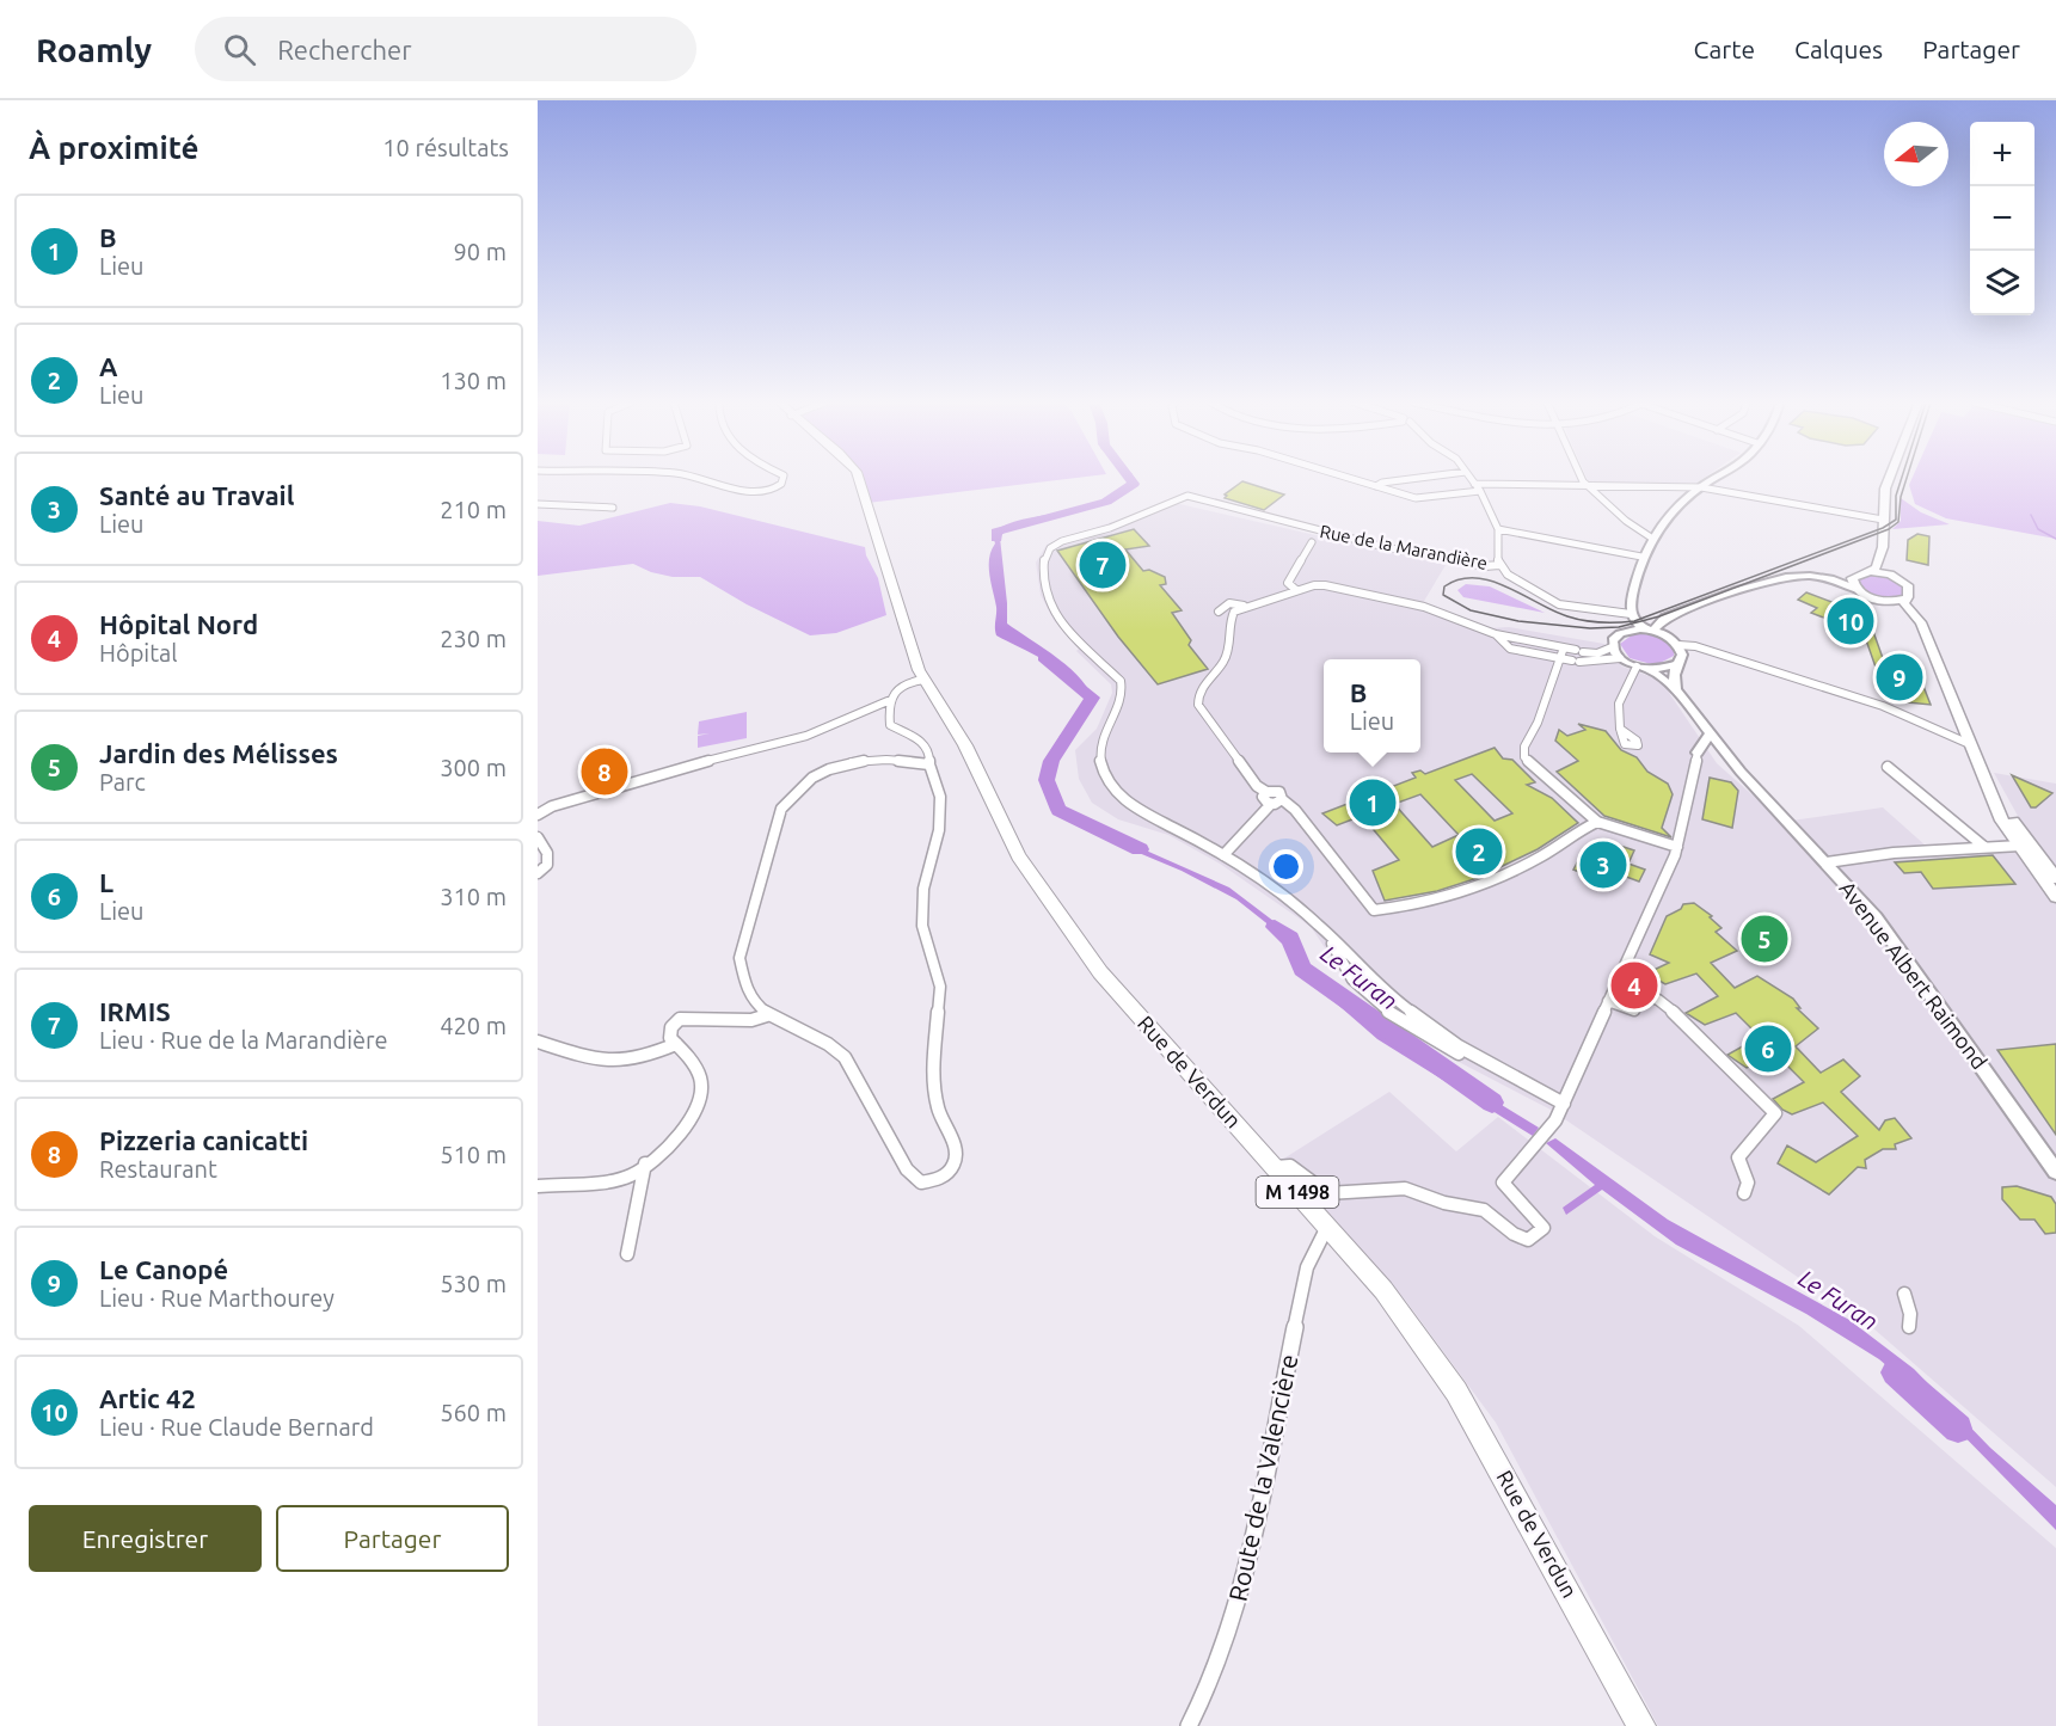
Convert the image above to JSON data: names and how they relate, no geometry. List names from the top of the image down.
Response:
{
  "streets": {
    "main road": ["Rue de Verdun", "M 1498"],
    "street": ["Rue de la Marandière", "Avenue Albert Raimond", "Route de la Valencière"]
  },
  "crossings": [
    ["Rue de Verdun", "Route de la Valencière"]
  ],
  "water": ["Le Furan"],
  "north": "left",
  "page": {
    "header": "Roamly",
    "search": "Rechercher",
    "nav": ["Carte", "Calques", "Partager"],
    "heading": ["À proximité", "10 résultats"],
    "map_buttons": ["+", "−"],
    "list": [
      {
        "mark": "1",
        "name": "B",
        "note": "Lieu",
        "value": "90 m"
      },
      {
        "mark": "2",
        "name": "A",
        "note": "Lieu",
        "value": "130 m"
      },
      {
        "mark": "3",
        "name": "Santé au Travail",
        "note": "Lieu",
        "value": "210 m"
      },
      {
        "mark": "4",
        "name": "Hôpital Nord",
        "note": "Hôpital",
        "value": "230 m"
      },
      {
        "mark": "5",
        "name": "Jardin des Mélisses",
        "note": "Parc",
        "value": "300 m"
      },
      {
        "mark": "6",
        "name": "L",
        "note": "Lieu",
        "value": "310 m"
      },
      {
        "mark": "7",
        "name": "IRMIS",
        "note": "Lieu · Rue de la Marandière",
        "value": "420 m"
      },
      {
        "mark": "8",
        "name": "Pizzeria canicatti",
        "note": "Restaurant",
        "value": "510 m"
      },
      {
        "mark": "9",
        "name": "Le Canopé",
        "note": "Lieu · Rue Marthourey",
        "value": "530 m"
      },
      {
        "mark": "10",
        "name": "Artic 42",
        "note": "Lieu · Rue Claude Bernard",
        "value": "560 m"
      }
    ],
    "pins": [
      "7",
      "10",
      "9",
      "8",
      "1",
      "2",
      "3",
      "5",
      "4",
      "6"
    ],
    "popup": ["B", "Lieu"],
    "buttons": ["Enregistrer", "Partager"]
  }
}
